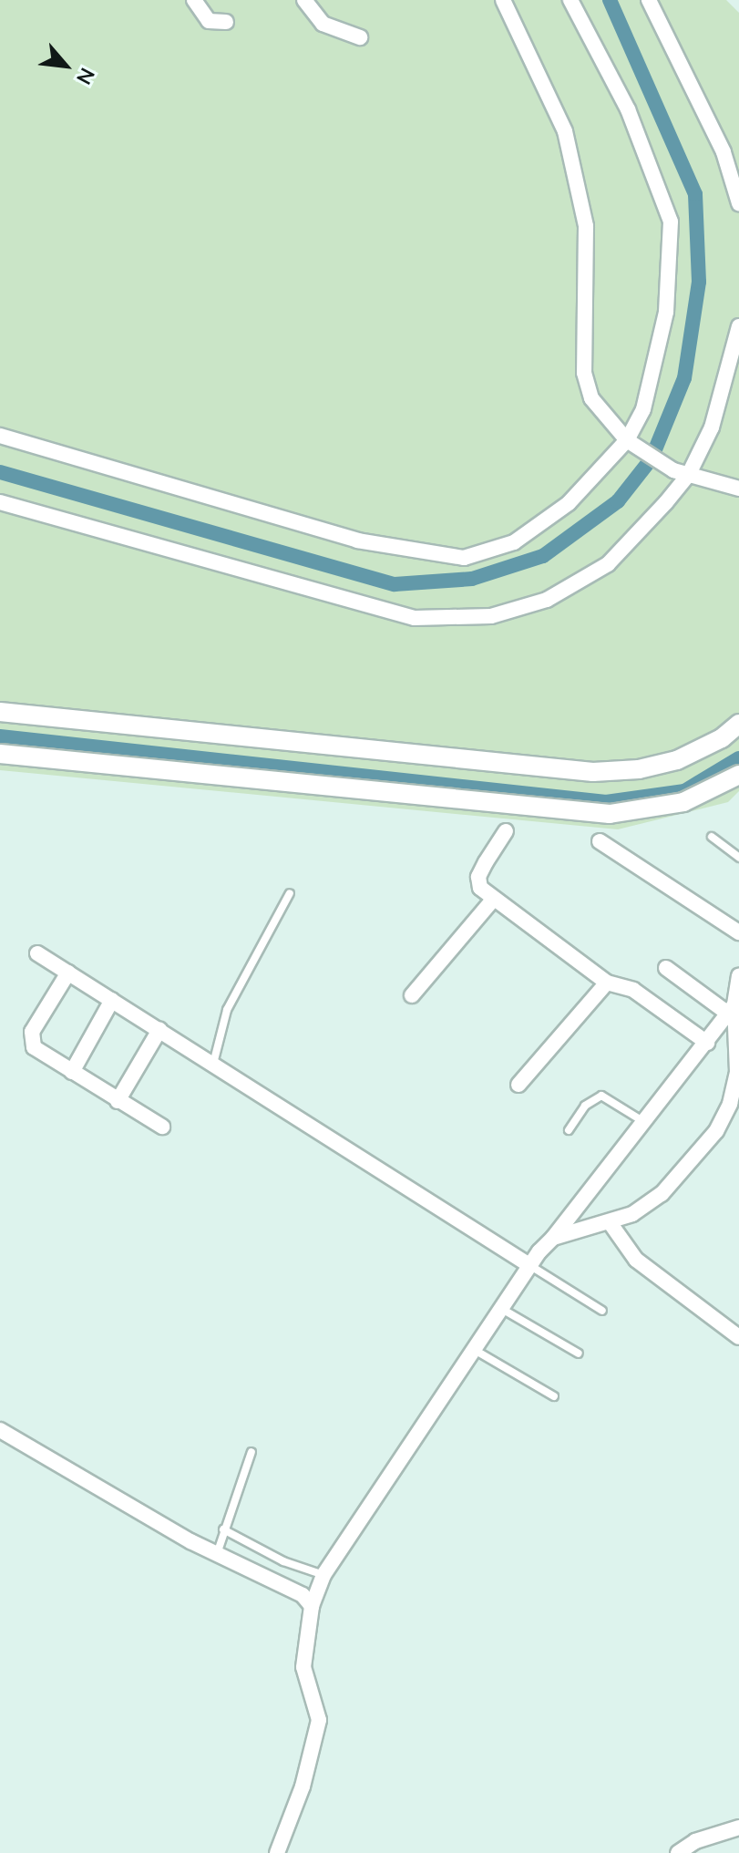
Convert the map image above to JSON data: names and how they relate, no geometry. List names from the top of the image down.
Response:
{
  "north": "bottom right"
}
